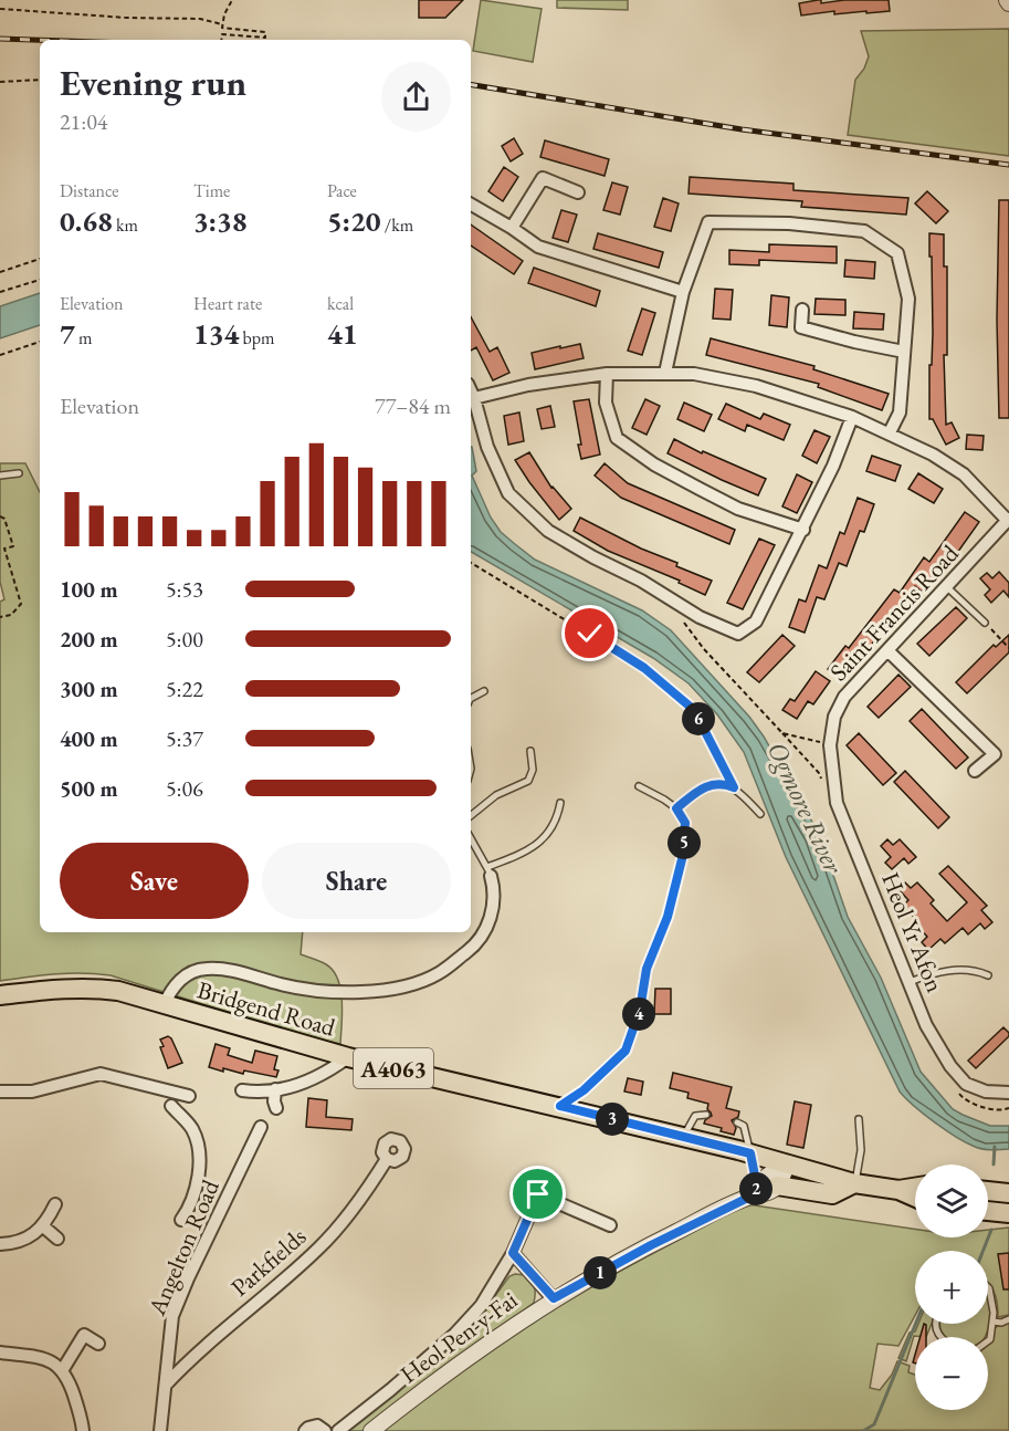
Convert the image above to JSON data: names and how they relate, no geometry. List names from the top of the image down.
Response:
{
  "streets": {
    "main road": ["Bridgend Road", "A4063"],
    "street": [
      "Saint Francis Road",
      "Heol Yr Afon",
      "Angelton Road",
      "Parkfields",
      "Heol Pen-y-Fai"
    ]
  },
  "crossings": [
    ["Saint Francis Road", "Heol Yr Afon"],
    ["Bridgend Road", "A4063"],
    ["Bridgend Road", "Heol Pen-y-Fai"],
    ["A4063", "Heol Pen-y-Fai"],
    ["Angelton Road", "Parkfields"]
  ],
  "water": ["Ogmore River"],
  "page": {
    "heading": ["Evening run", "21:04"],
    "stats": [
      ["Distance", "0.68 km"],
      ["Time", "3:38"],
      ["Pace", "5:20 /km"],
      ["Elevation", "7 m"],
      ["Heart rate", "134 bpm"],
      ["kcal", "41"]
    ],
    "chart": ["Elevation", "77–84 m"],
    "list": [
      {
        "name": "100 m",
        "note": "5:53"
      },
      {
        "name": "200 m",
        "note": "5:00"
      },
      {
        "name": "300 m",
        "note": "5:22"
      },
      {
        "name": "400 m",
        "note": "5:37"
      },
      {
        "name": "500 m",
        "note": "5:06"
      }
    ],
    "pins": [
      "6",
      "5",
      "4",
      "3",
      "2",
      "1"
    ],
    "buttons": ["Save", "Share"],
    "map_buttons": ["+", "−"]
  }
}
